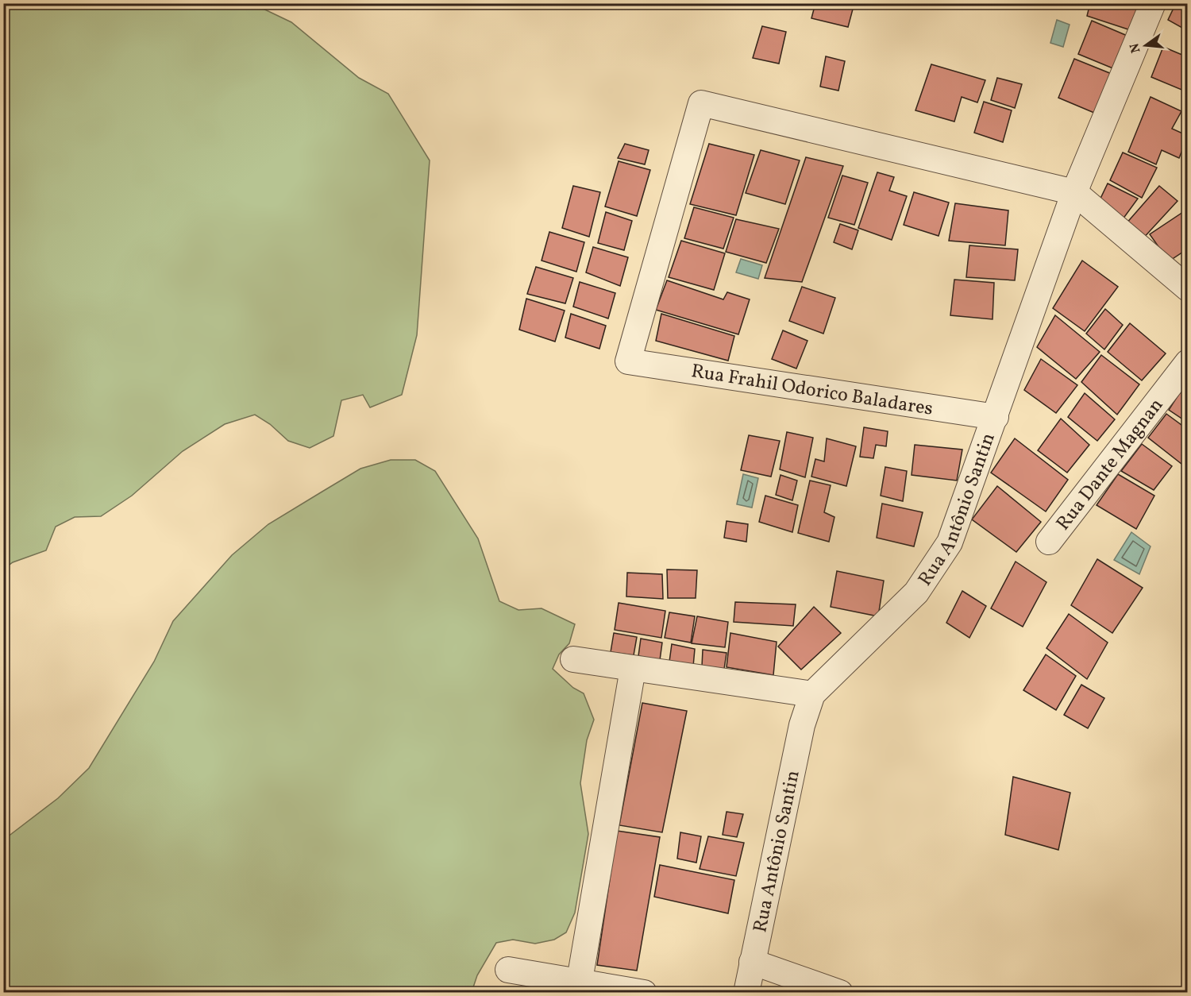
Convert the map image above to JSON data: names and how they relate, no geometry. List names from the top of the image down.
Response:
{
  "streets": {
    "street": ["Rua Frahil Odorico Baladares", "Rua Dante Magnan", "Rua Antônio Santin"]
  },
  "crossings": [
    ["Rua Frahil Odorico Baladares", "Rua Antônio Santin"]
  ],
  "north": "left"
}
